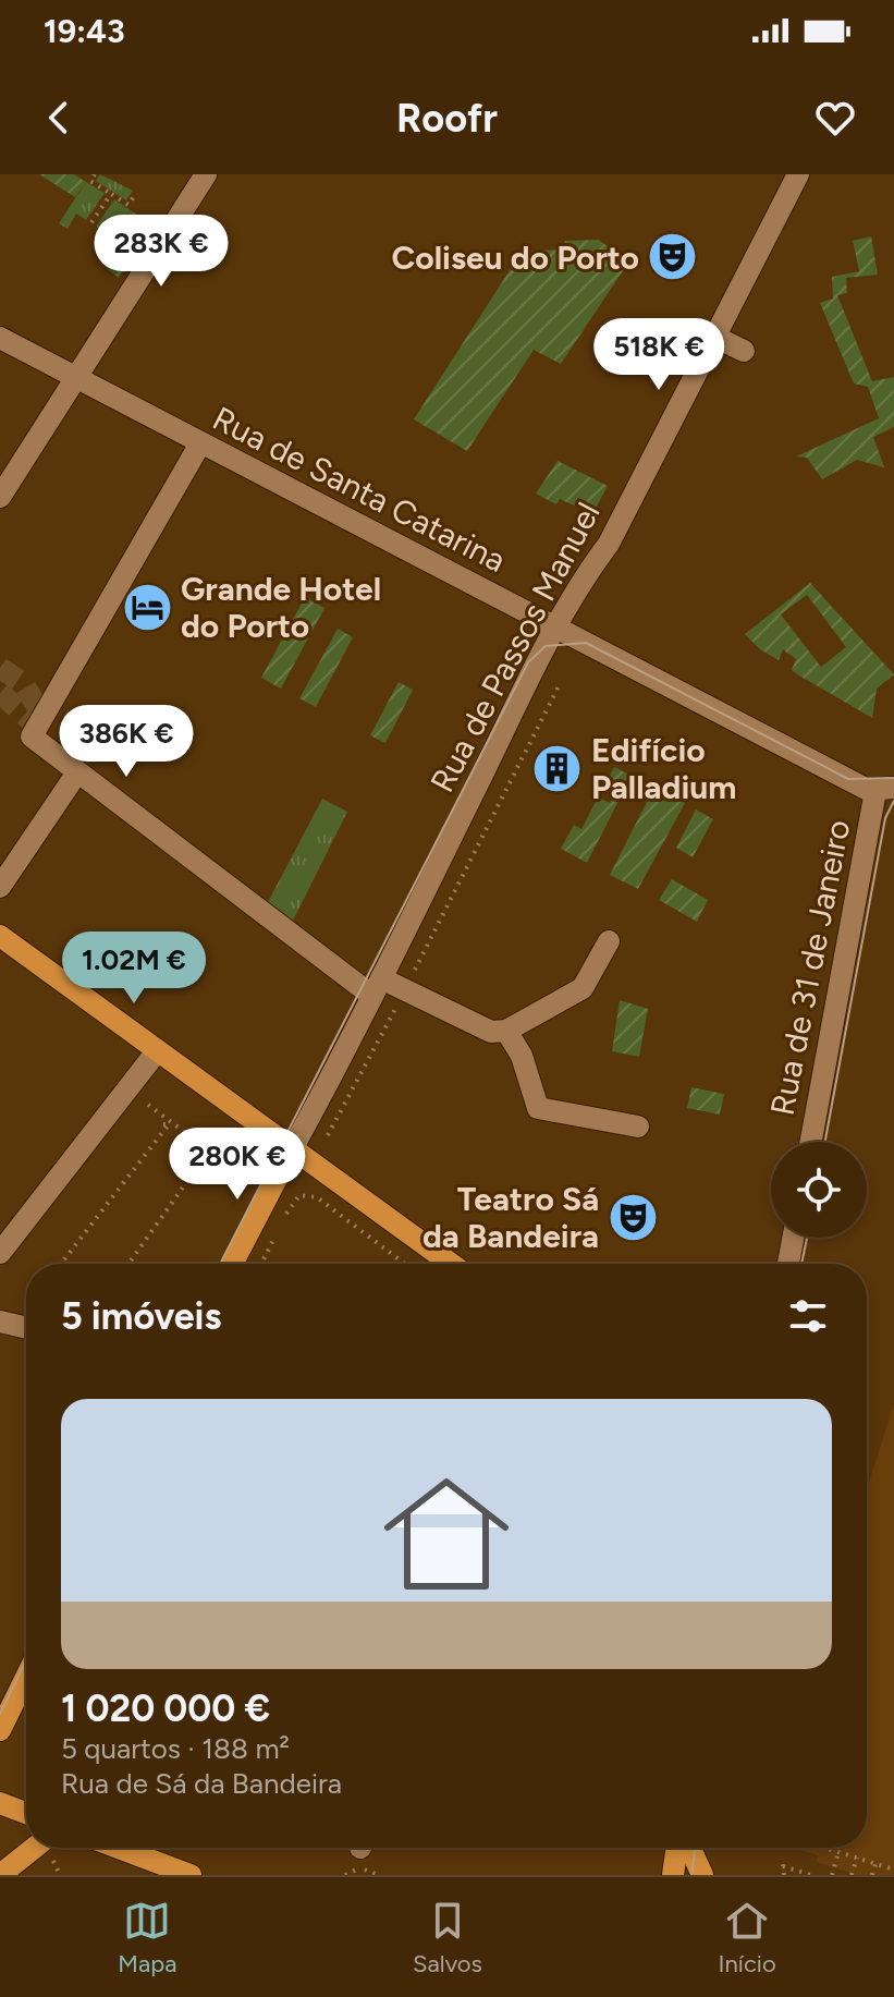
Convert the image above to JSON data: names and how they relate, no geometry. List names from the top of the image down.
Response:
{
  "streets": {
    "street": ["Rua de Santa Catarina", "Rua de Passos Manuel", "Rua de 31 de Janeiro"]
  },
  "crossings": [
    ["Rua de Santa Catarina", "Rua de Passos Manuel"],
    ["Rua de Santa Catarina", "Rua de 31 de Janeiro"]
  ],
  "places": {
    "theatre": ["Coliseu do Porto", "Teatro Sá da Bandeira"],
    "hotel": ["Grande Hotel do Porto"],
    "building": ["Edifício Palladium"]
  },
  "page": {
    "status": "19:43",
    "header": "Roofr",
    "price": [
      "283K €",
      "518K €",
      "386K €",
      "1.02M €",
      "280K €"
    ],
    "heading": "5 imóveis",
    "list": [
      {
        "name": "1 020 000 €",
        "note": "5 quartos · 188 m² · Rua de Sá da Bandeira"
      }
    ],
    "tabs": ["Mapa", "Salvos", "Início"]
  }
}
